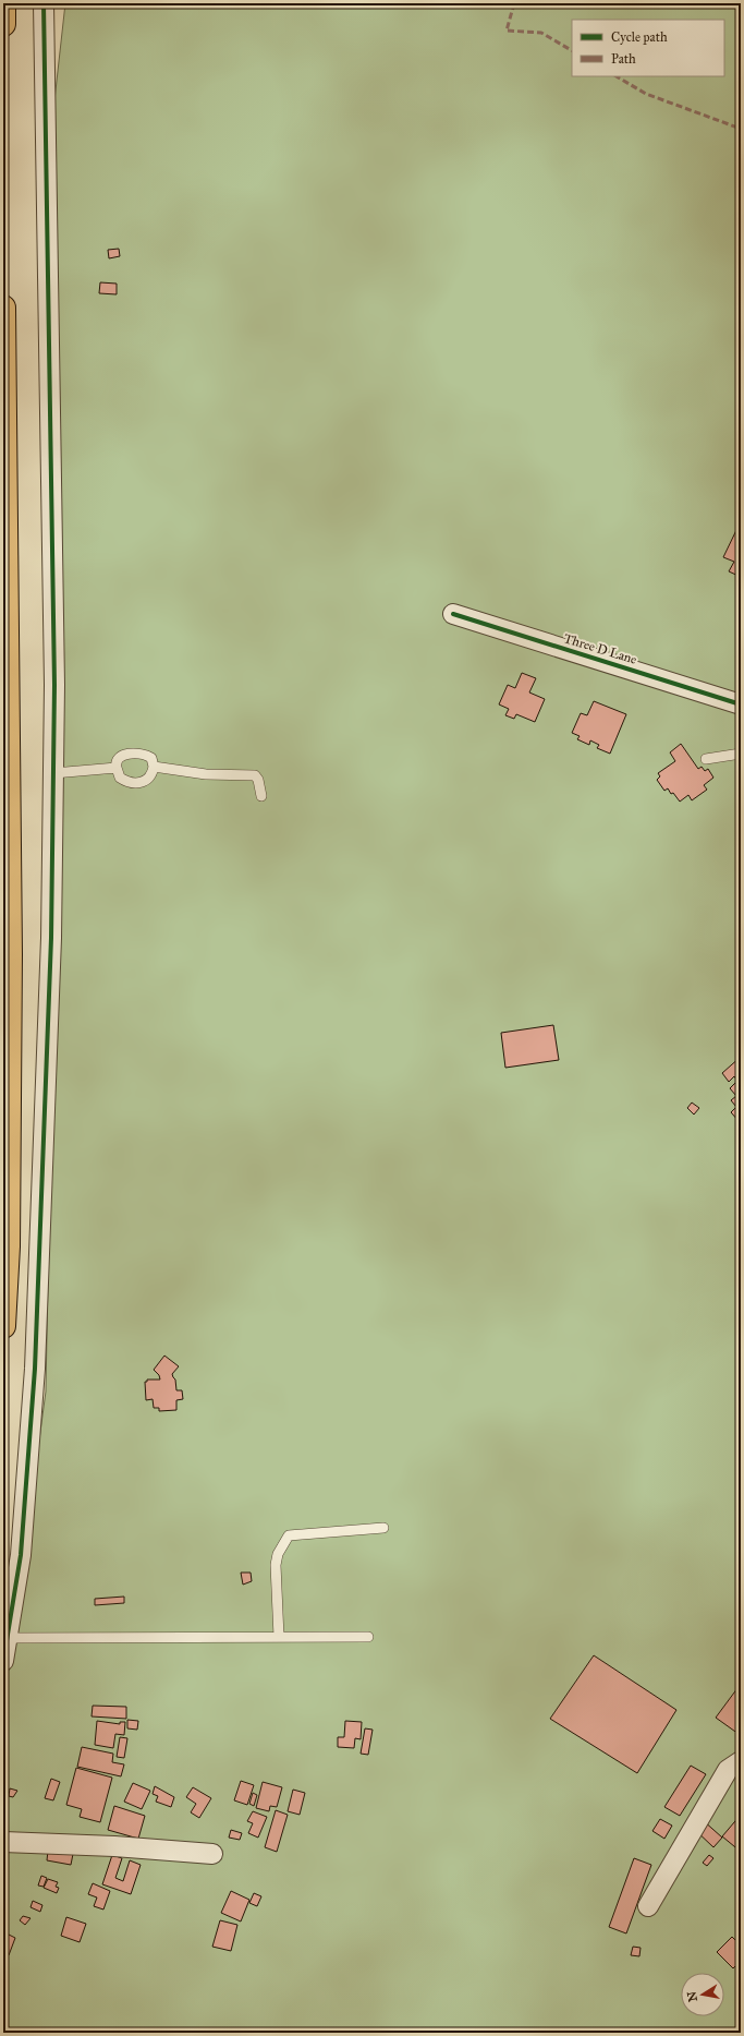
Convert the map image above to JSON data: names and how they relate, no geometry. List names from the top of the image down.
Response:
{
  "streets": {
    "street": ["Three D Lane"]
  },
  "legend": ["Cycle path", "Path"],
  "north": "left"
}
